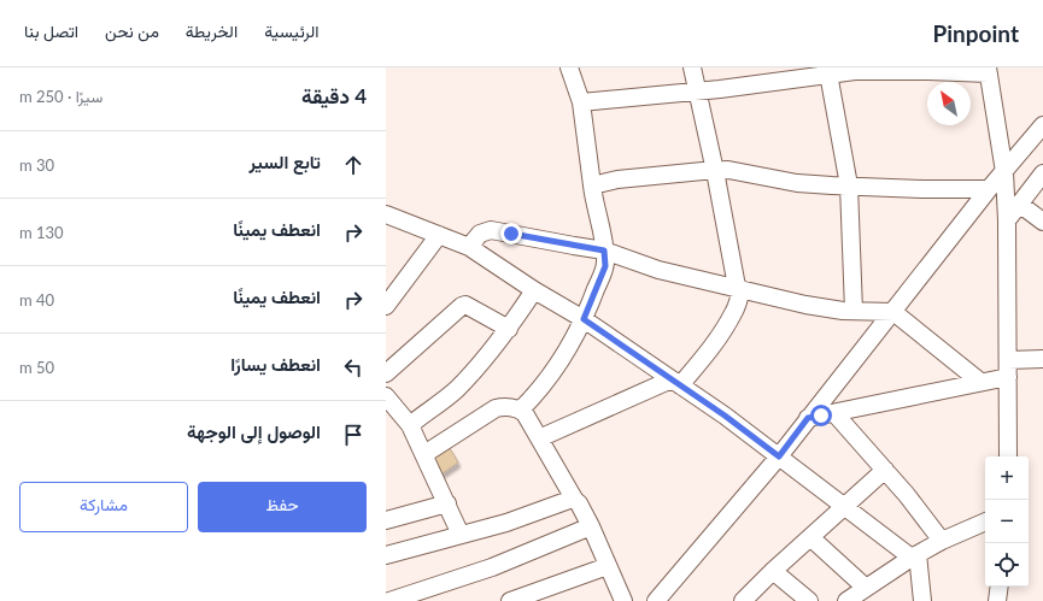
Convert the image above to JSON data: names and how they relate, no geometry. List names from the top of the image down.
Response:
{
  "north": "top left",
  "page": {
    "header": "Pinpoint",
    "nav": [
      "الرئيسية",
      "الخريطة",
      "من نحن",
      "اتصل بنا"
    ],
    "heading": ["4 دقيقة", "سيرًا · 250 m"],
    "list": [
      ["تابع السير", "30 m"],
      ["انعطف يمينًا", "130 m"],
      ["انعطف يمينًا", "40 m"],
      ["انعطف يسارًا", "50 m"],
      "الوصول إلى الوجهة"
    ],
    "map_buttons": ["+", "−"],
    "buttons": ["حفظ", "مشاركة"]
  }
}
